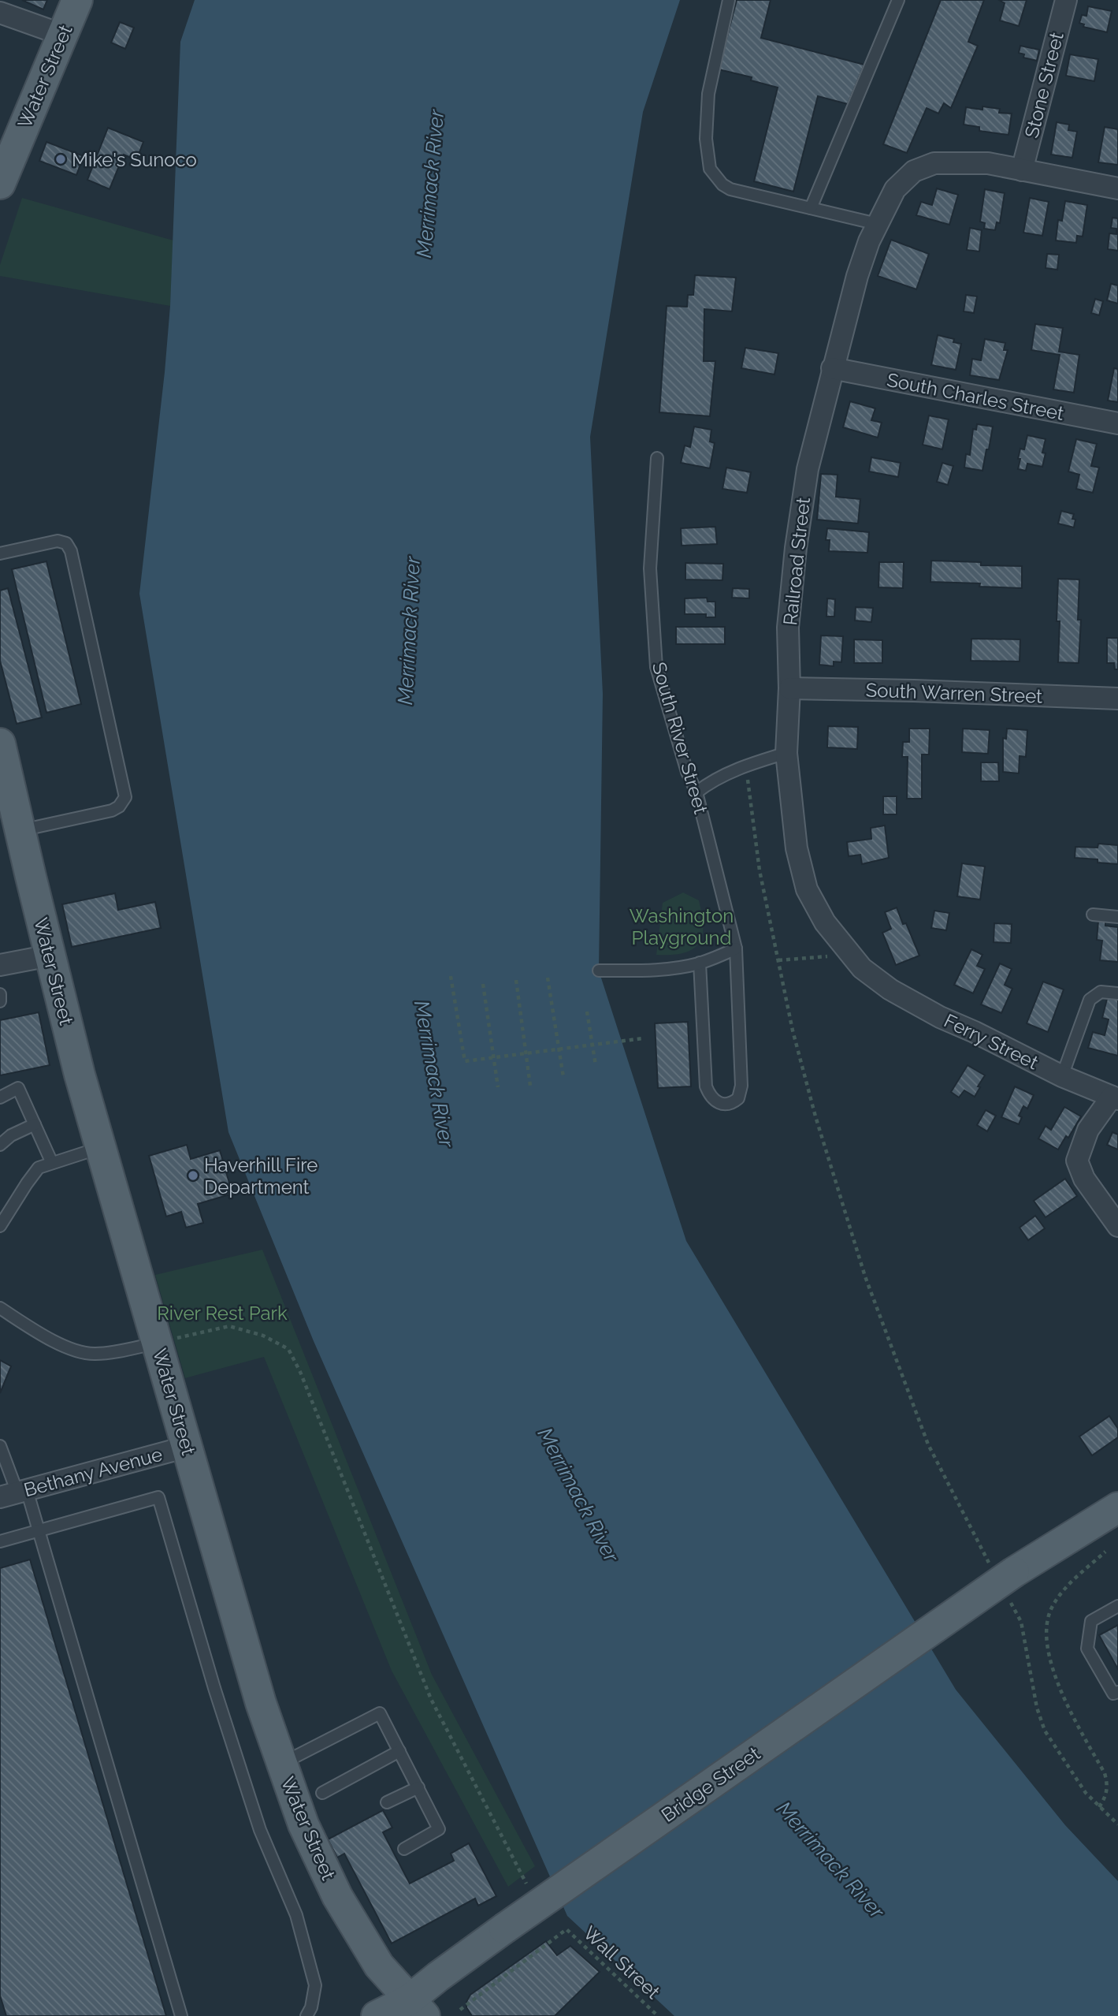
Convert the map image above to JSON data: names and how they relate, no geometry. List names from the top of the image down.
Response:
{
  "streets": {
    "main road": ["Water Street", "Bridge Street"],
    "street": [
      "Stone Street",
      "South Charles Street",
      "Railroad Street",
      "South Warren Street",
      "Ferry Street",
      "Bethany Avenue"
    ],
    "lane": ["South River Street"],
    "path": ["Wall Street"]
  },
  "crossings": [
    ["Water Street", "Bethany Avenue"],
    ["Water Street", "Bridge Street"],
    ["Stone Street", "Railroad Street"],
    ["South Charles Street", "Railroad Street"],
    ["Railroad Street", "South Warren Street"],
    ["Railroad Street", "Ferry Street"]
  ],
  "water": ["Merrimack River"],
  "parks": ["Washington Playground", "River Rest Park"],
  "places": ["Mike's Sunoco", "Haverhill Fire Department"]
}
